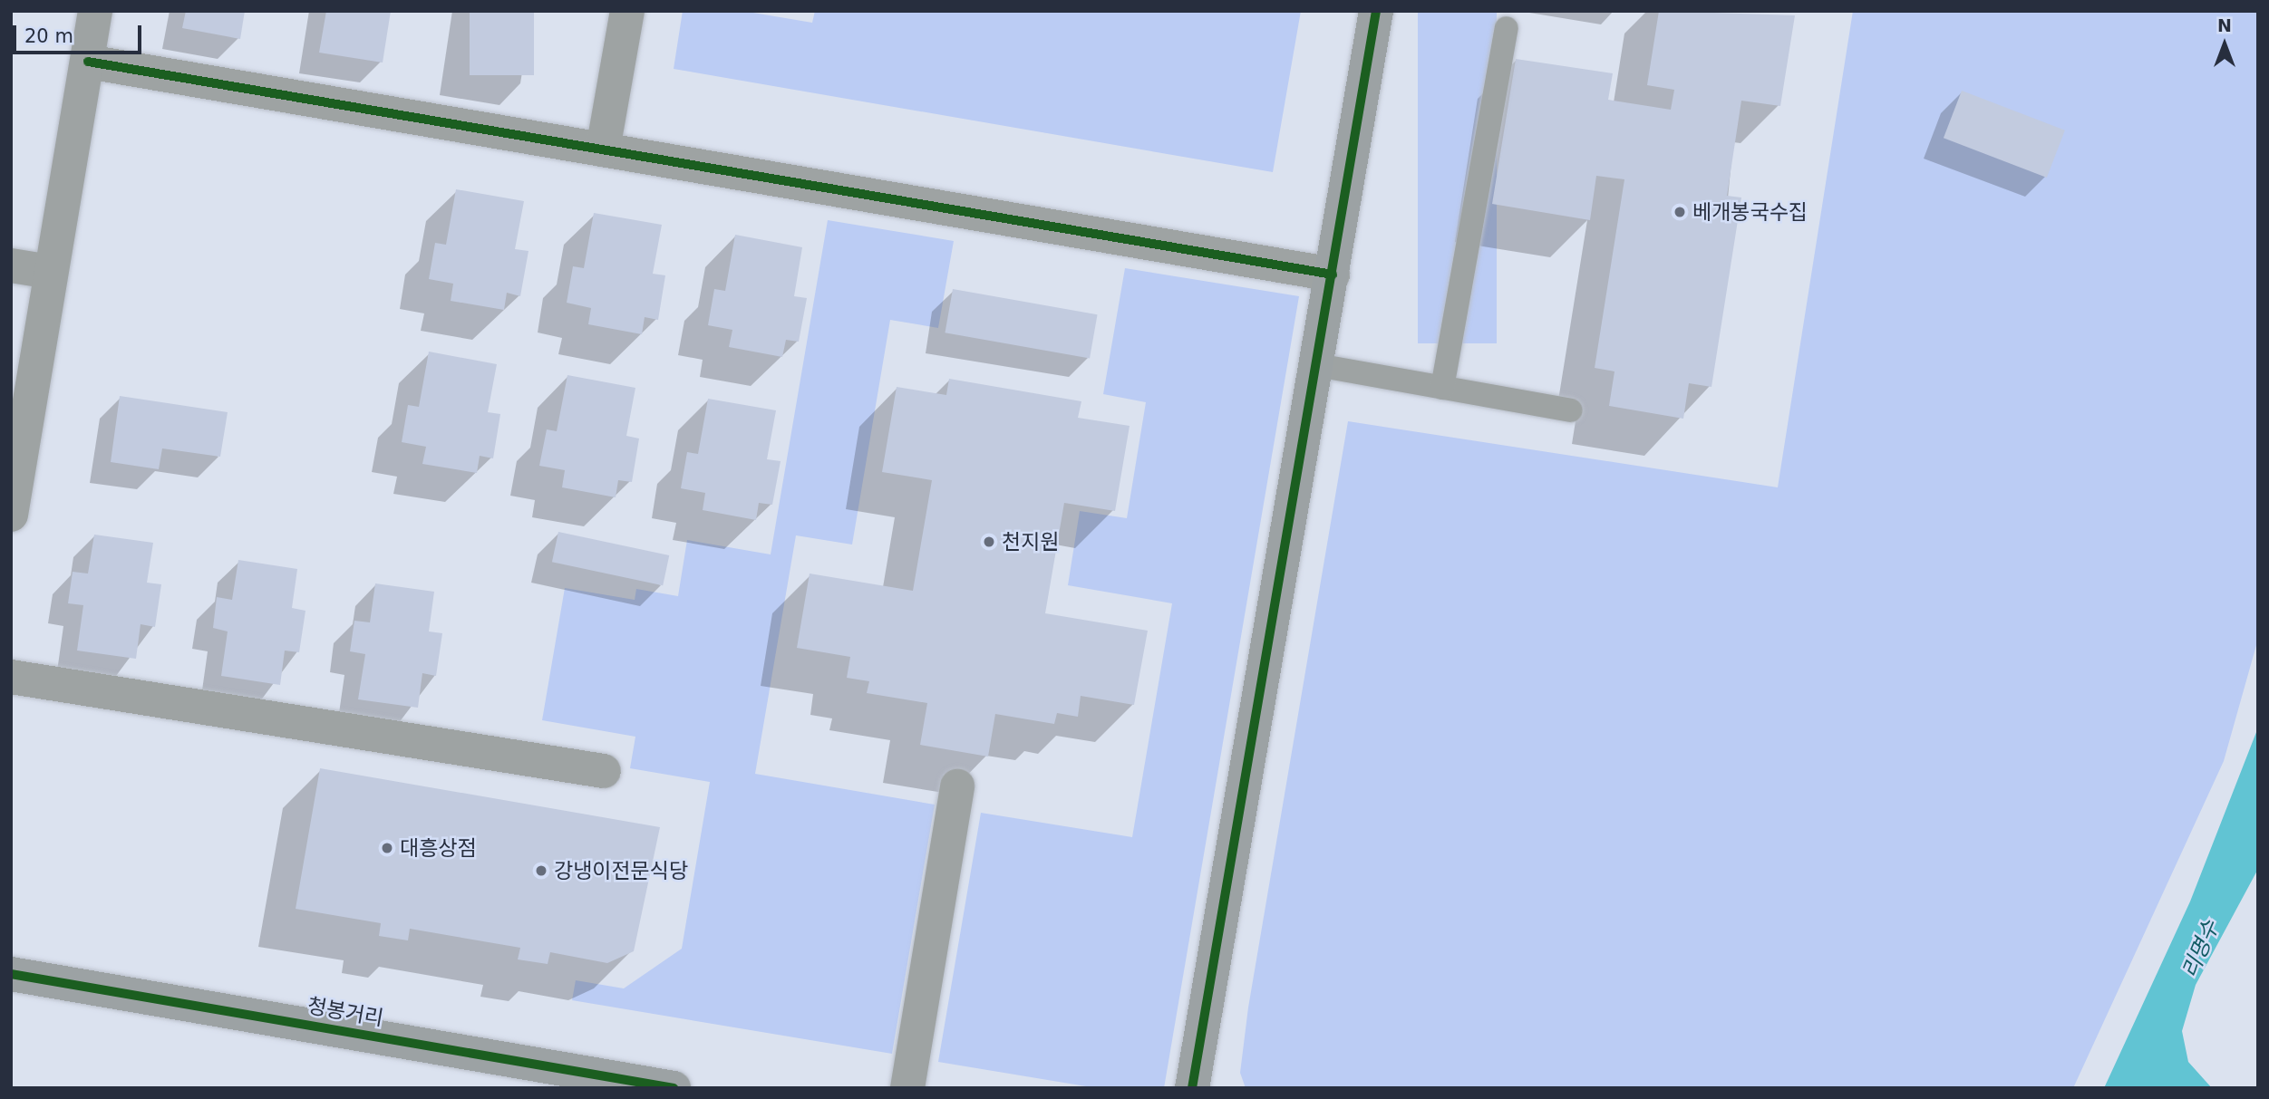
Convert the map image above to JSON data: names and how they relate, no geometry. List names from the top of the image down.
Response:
{
  "streets": {
    "street": ["청봉거리"]
  },
  "water": ["리명수"],
  "places": [
    "베개봉국수집",
    "천지원",
    "대흥상점",
    "강냉이전문식당"
  ],
  "scale_bar": "20 m",
  "north": "top"
}
